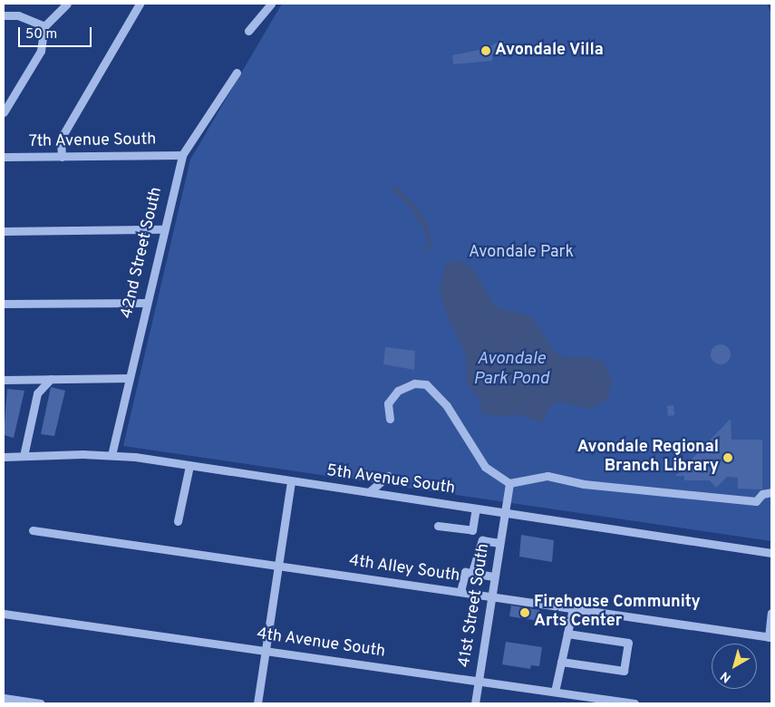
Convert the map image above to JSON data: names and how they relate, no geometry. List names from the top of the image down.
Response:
{
  "streets": {
    "street": [
      "7th Avenue South",
      "42nd Street South",
      "5th Avenue South",
      "4th Alley South",
      "41st Street South",
      "4th Avenue South"
    ]
  },
  "crossings": [
    ["7th Avenue South", "42nd Street South"],
    ["42nd Street South", "5th Avenue South"],
    ["5th Avenue South", "41st Street South"],
    ["4th Alley South", "41st Street South"],
    ["41st Street South", "4th Avenue South"]
  ],
  "water": ["Avondale Park Pond"],
  "parks": ["Avondale Park"],
  "places": ["Avondale Villa", "Avondale Regional Branch Library", "Firehouse Community Arts Center"],
  "scale_bar": "50 m",
  "north": "bottom left"
}
